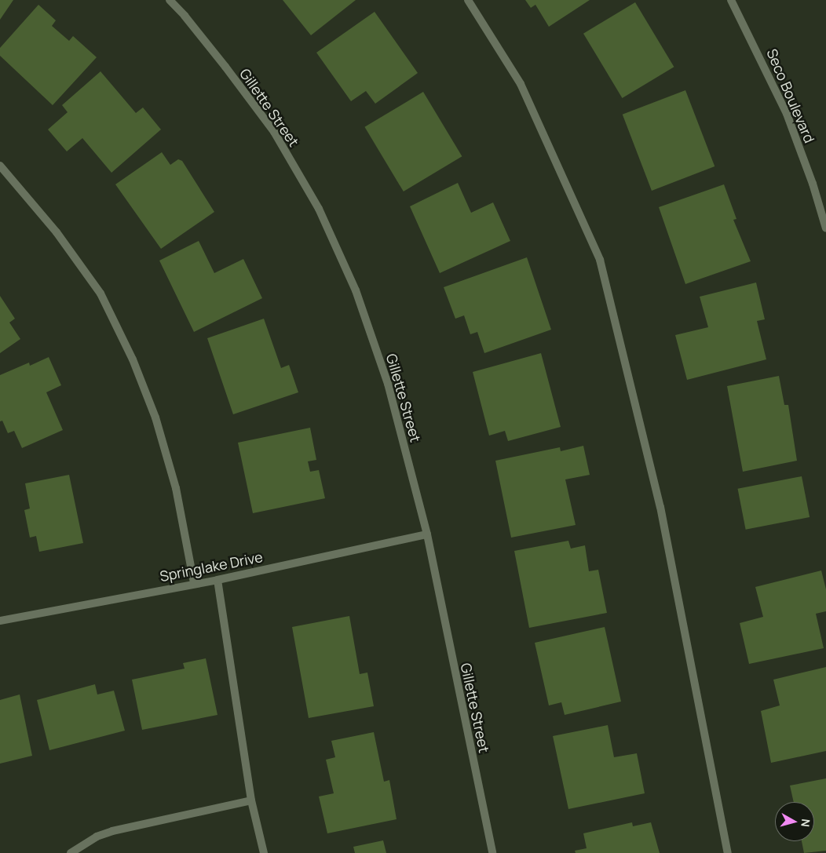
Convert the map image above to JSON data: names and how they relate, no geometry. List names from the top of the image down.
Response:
{
  "streets": {
    "street": ["Seco Boulevard", "Gillette Street", "Springlake Drive"]
  },
  "crossings": [
    ["Gillette Street", "Springlake Drive"]
  ],
  "north": "right"
}
